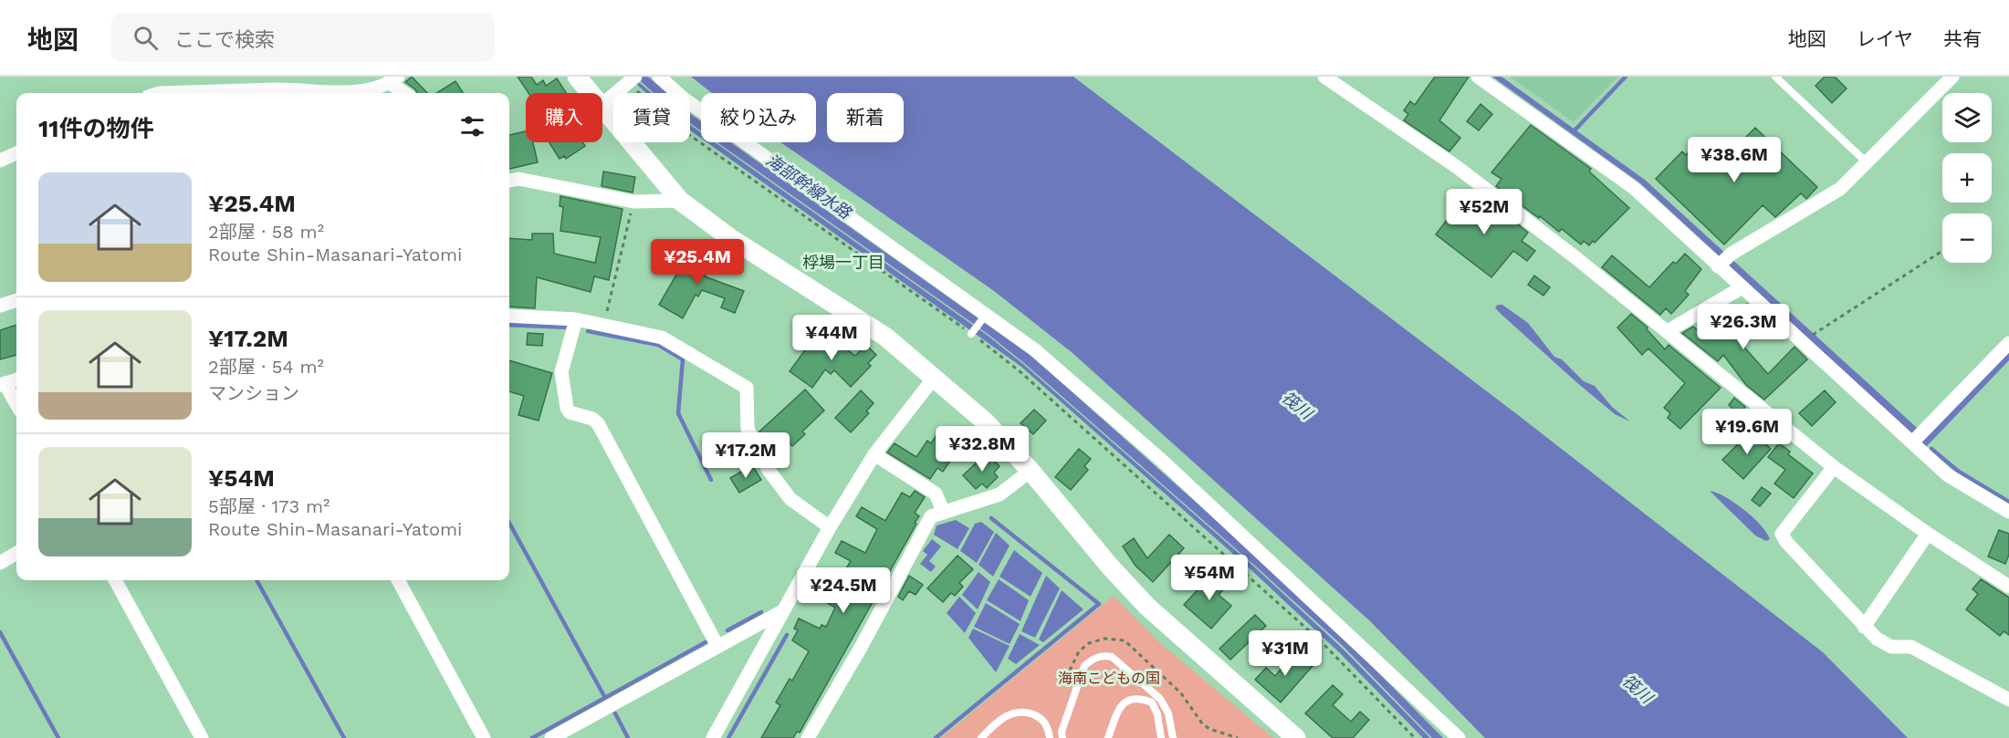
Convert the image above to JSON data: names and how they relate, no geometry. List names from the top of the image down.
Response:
{
  "districts": ["桴場一丁目"],
  "water": ["海部幹線水路", "筏川"],
  "parks": ["海南こどもの国"],
  "page": {
    "header": "地図",
    "search": "ここで検索",
    "nav": ["地図", "レイヤ", "共有"],
    "map_buttons": ["+", "−"],
    "chip": [
      "購入",
      "賃貸",
      "絞り込み",
      "新着"
    ],
    "heading": "11件の物件",
    "price": [
      "¥38.6M",
      "¥52M",
      "¥25.4M",
      "¥26.3M",
      "¥44M",
      "¥19.6M",
      "¥32.8M",
      "¥17.2M",
      "¥54M",
      "¥24.5M",
      "¥31M"
    ],
    "list": [
      {
        "name": "¥25.4M",
        "note": "2部屋 · 58 m² · Route Shin-Masanari-Yatomi"
      },
      {
        "name": "¥17.2M",
        "note": "2部屋 · 54 m² · マンション"
      },
      {
        "name": "¥54M",
        "note": "5部屋 · 173 m² · Route Shin-Masanari-Yatomi"
      }
    ]
  }
}
